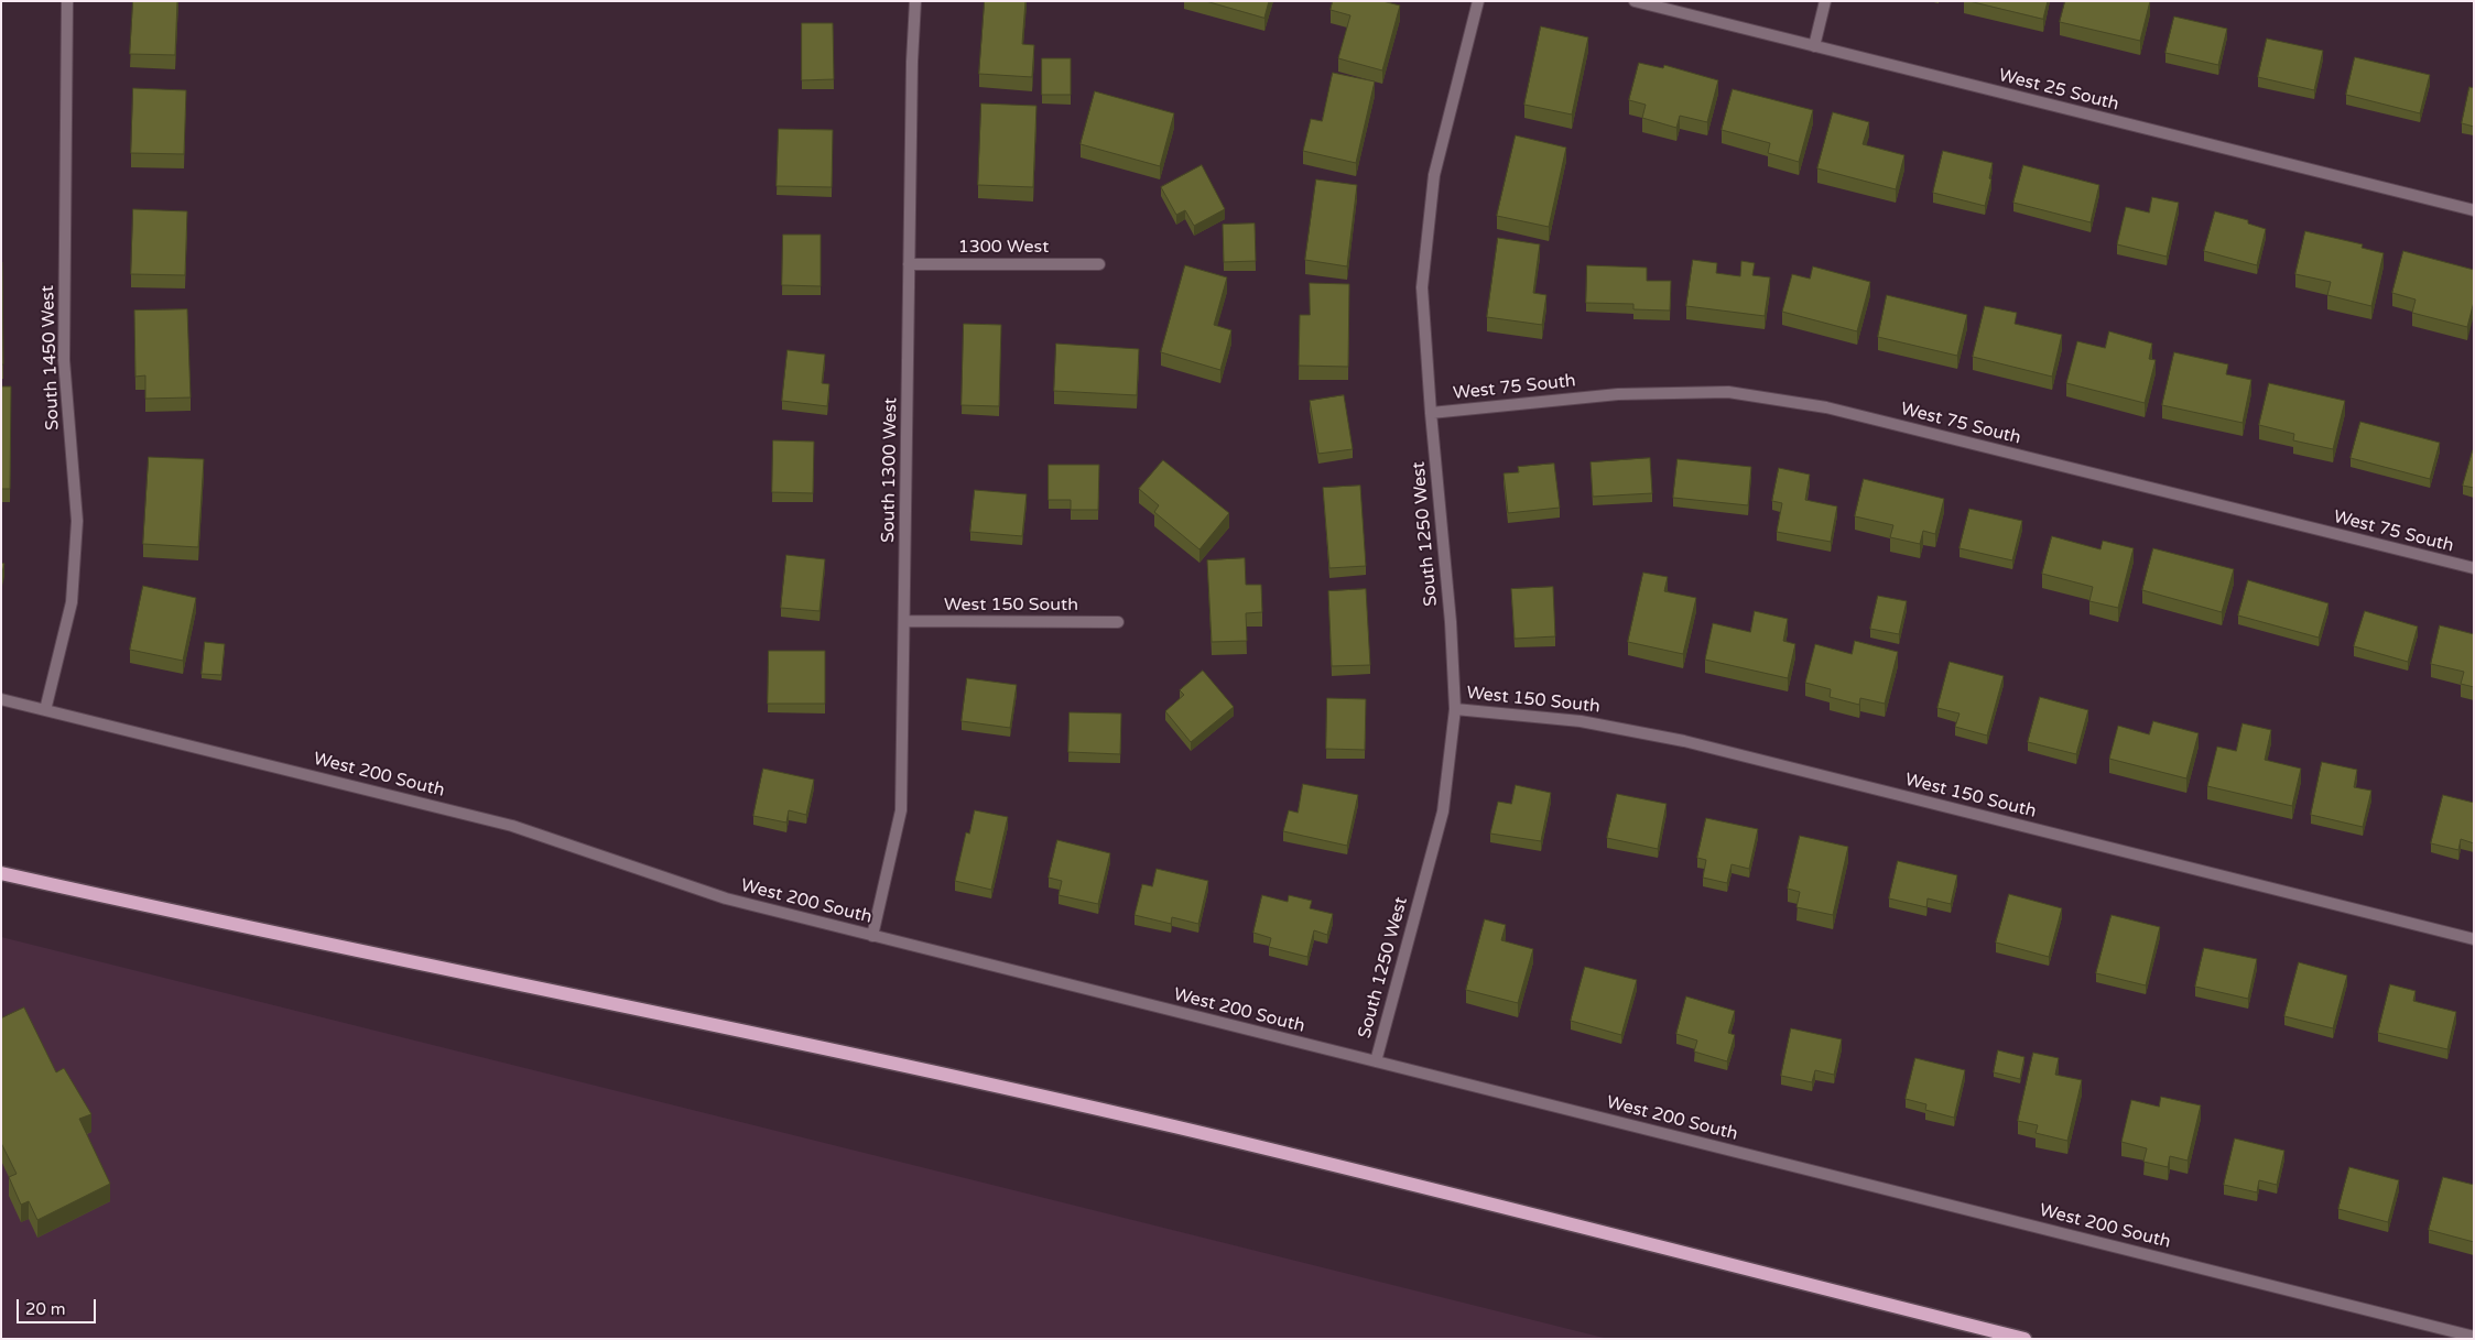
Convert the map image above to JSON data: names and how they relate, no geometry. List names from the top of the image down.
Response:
{
  "streets": {
    "street": [
      "West 25 South",
      "1300 West",
      "South 1450 West",
      "West 75 South",
      "South 1300 West",
      "South 1250 West",
      "West 150 South",
      "West 200 South"
    ]
  },
  "crossings": [
    ["1300 West", "South 1300 West"],
    ["South 1450 West", "West 200 South"],
    ["West 75 South", "South 1250 West"],
    ["South 1300 West", "West 150 South"],
    ["South 1300 West", "West 200 South"],
    ["South 1250 West", "West 150 South"],
    ["South 1250 West", "West 200 South"]
  ],
  "scale_bar": "20 m"
}
